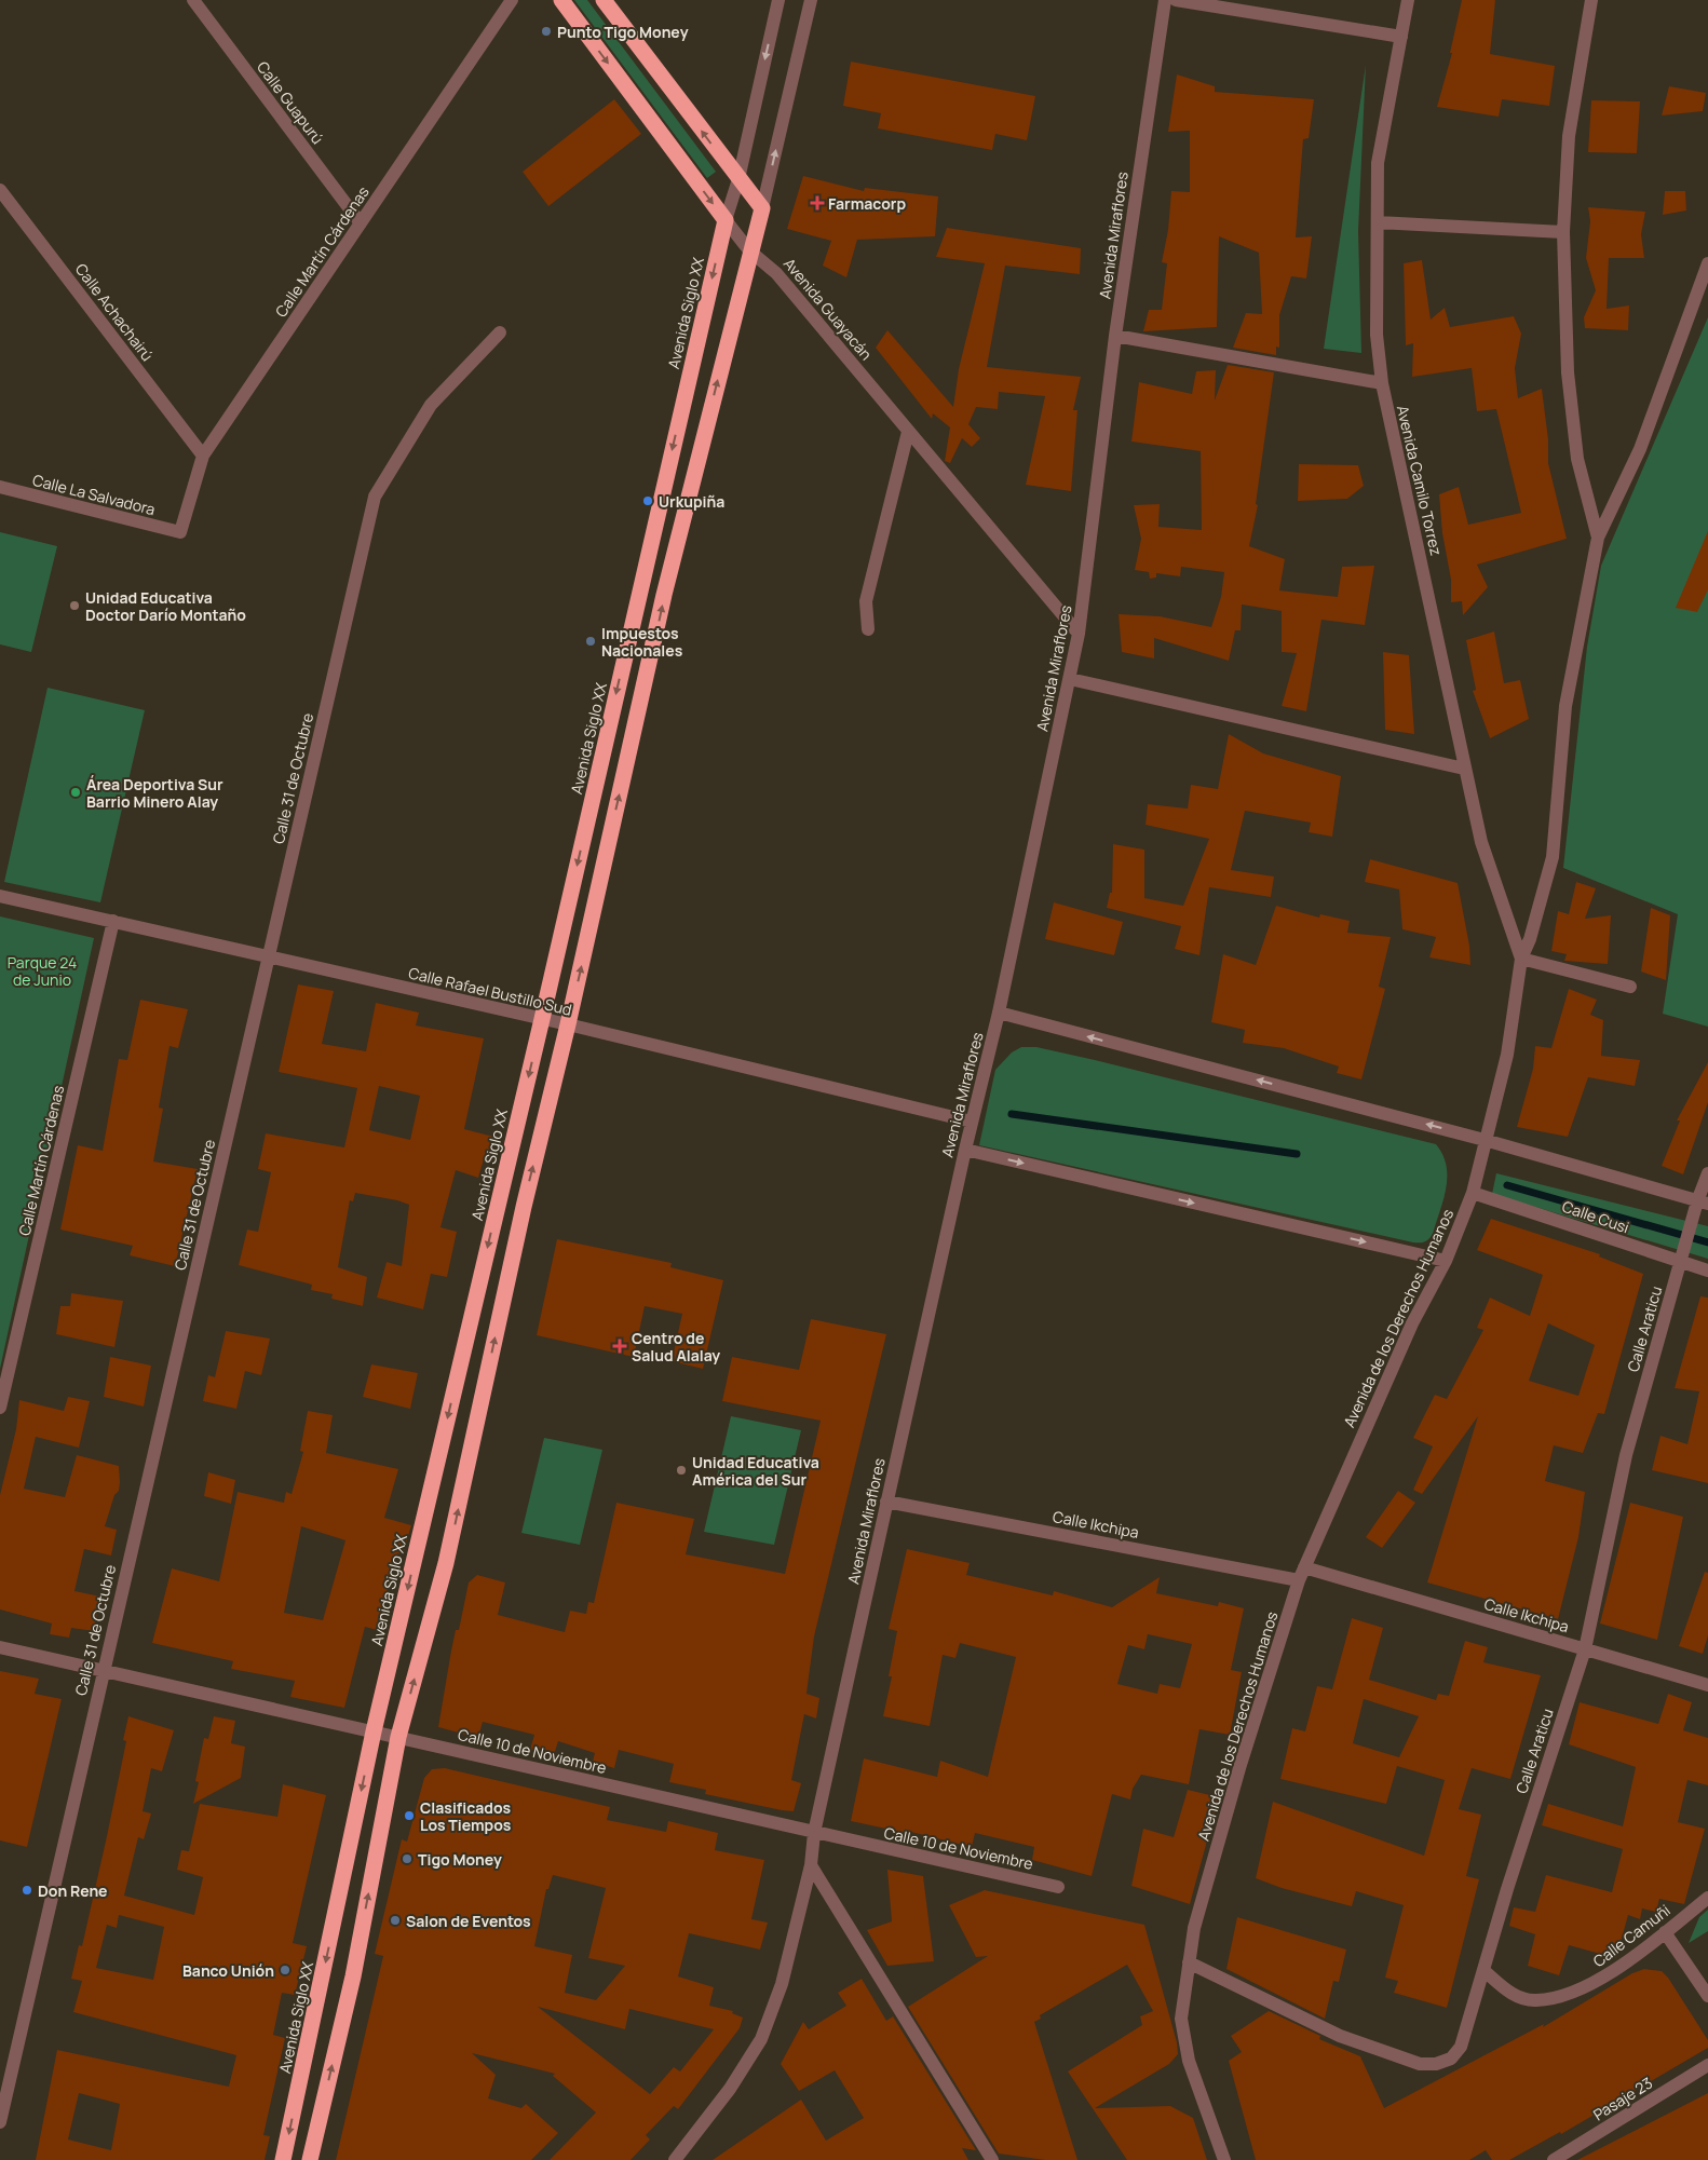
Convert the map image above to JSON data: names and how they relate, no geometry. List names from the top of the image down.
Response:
{
  "streets": {
    "highway": ["Avenida Guayacán", "Avenida Siglo XX"],
    "street": [
      "Calle Guapurú",
      "Avenida Miraflores",
      "Calle Martín Cárdenas",
      "Calle Achachairú",
      "Avenida Camilo Torrez",
      "Calle La Salvadora",
      "Calle 31 de Octubre",
      "Calle Rafael Bustillo Sud",
      "Calle Cusi",
      "Avenida de los Derechos Humanos",
      "Calle Araticu",
      "Calle Ikchipa",
      "Calle 10 de Noviembre",
      "Calle Camuñi",
      "Pasaje 23"
    ]
  },
  "crossings": [
    ["Calle Guapurú", "Calle Martín Cárdenas"],
    ["Avenida Miraflores", "Avenida Guayacán"],
    ["Avenida Miraflores", "Calle Rafael Bustillo Sud"],
    ["Avenida Miraflores", "Calle Ikchipa"],
    ["Avenida Miraflores", "Calle 10 de Noviembre"],
    ["Calle Martín Cárdenas", "Calle Achachairú"],
    ["Calle Martín Cárdenas", "Calle La Salvadora"],
    ["Calle Martín Cárdenas", "Calle Rafael Bustillo Sud"],
    ["Avenida Guayacán", "Avenida Siglo XX"],
    ["Avenida Siglo XX", "Calle Rafael Bustillo Sud"],
    ["Avenida Siglo XX", "Calle 10 de Noviembre"],
    ["Avenida Camilo Torrez", "Avenida de los Derechos Humanos"],
    ["Calle 31 de Octubre", "Calle Rafael Bustillo Sud"],
    ["Calle 31 de Octubre", "Calle 10 de Noviembre"],
    ["Calle Cusi", "Avenida de los Derechos Humanos"],
    ["Calle Cusi", "Calle Araticu"],
    ["Avenida de los Derechos Humanos", "Calle Araticu"],
    ["Avenida de los Derechos Humanos", "Calle Ikchipa"],
    ["Calle Araticu", "Calle Ikchipa"],
    ["Calle Araticu", "Calle Camuñi"]
  ],
  "one_way": ["Avenida Siglo XX"],
  "parks": ["Parque 24 de Junio"],
  "places": {
    "other": [
      "Punto Tigo Money",
      "Urkupiña",
      "Unidad Educativa Doctor Darío Montaño",
      "Impuestos Nacionales",
      "Área Deportiva Sur Barrio Minero Alay",
      "Unidad Educativa América del Sur",
      "Clasificados Los Tiempos",
      "Tigo Money",
      "Don Rene",
      "Salon de Eventos",
      "Banco Unión"
    ],
    "health": ["Farmacorp", "Centro de Salud Alalay"]
  }
}
